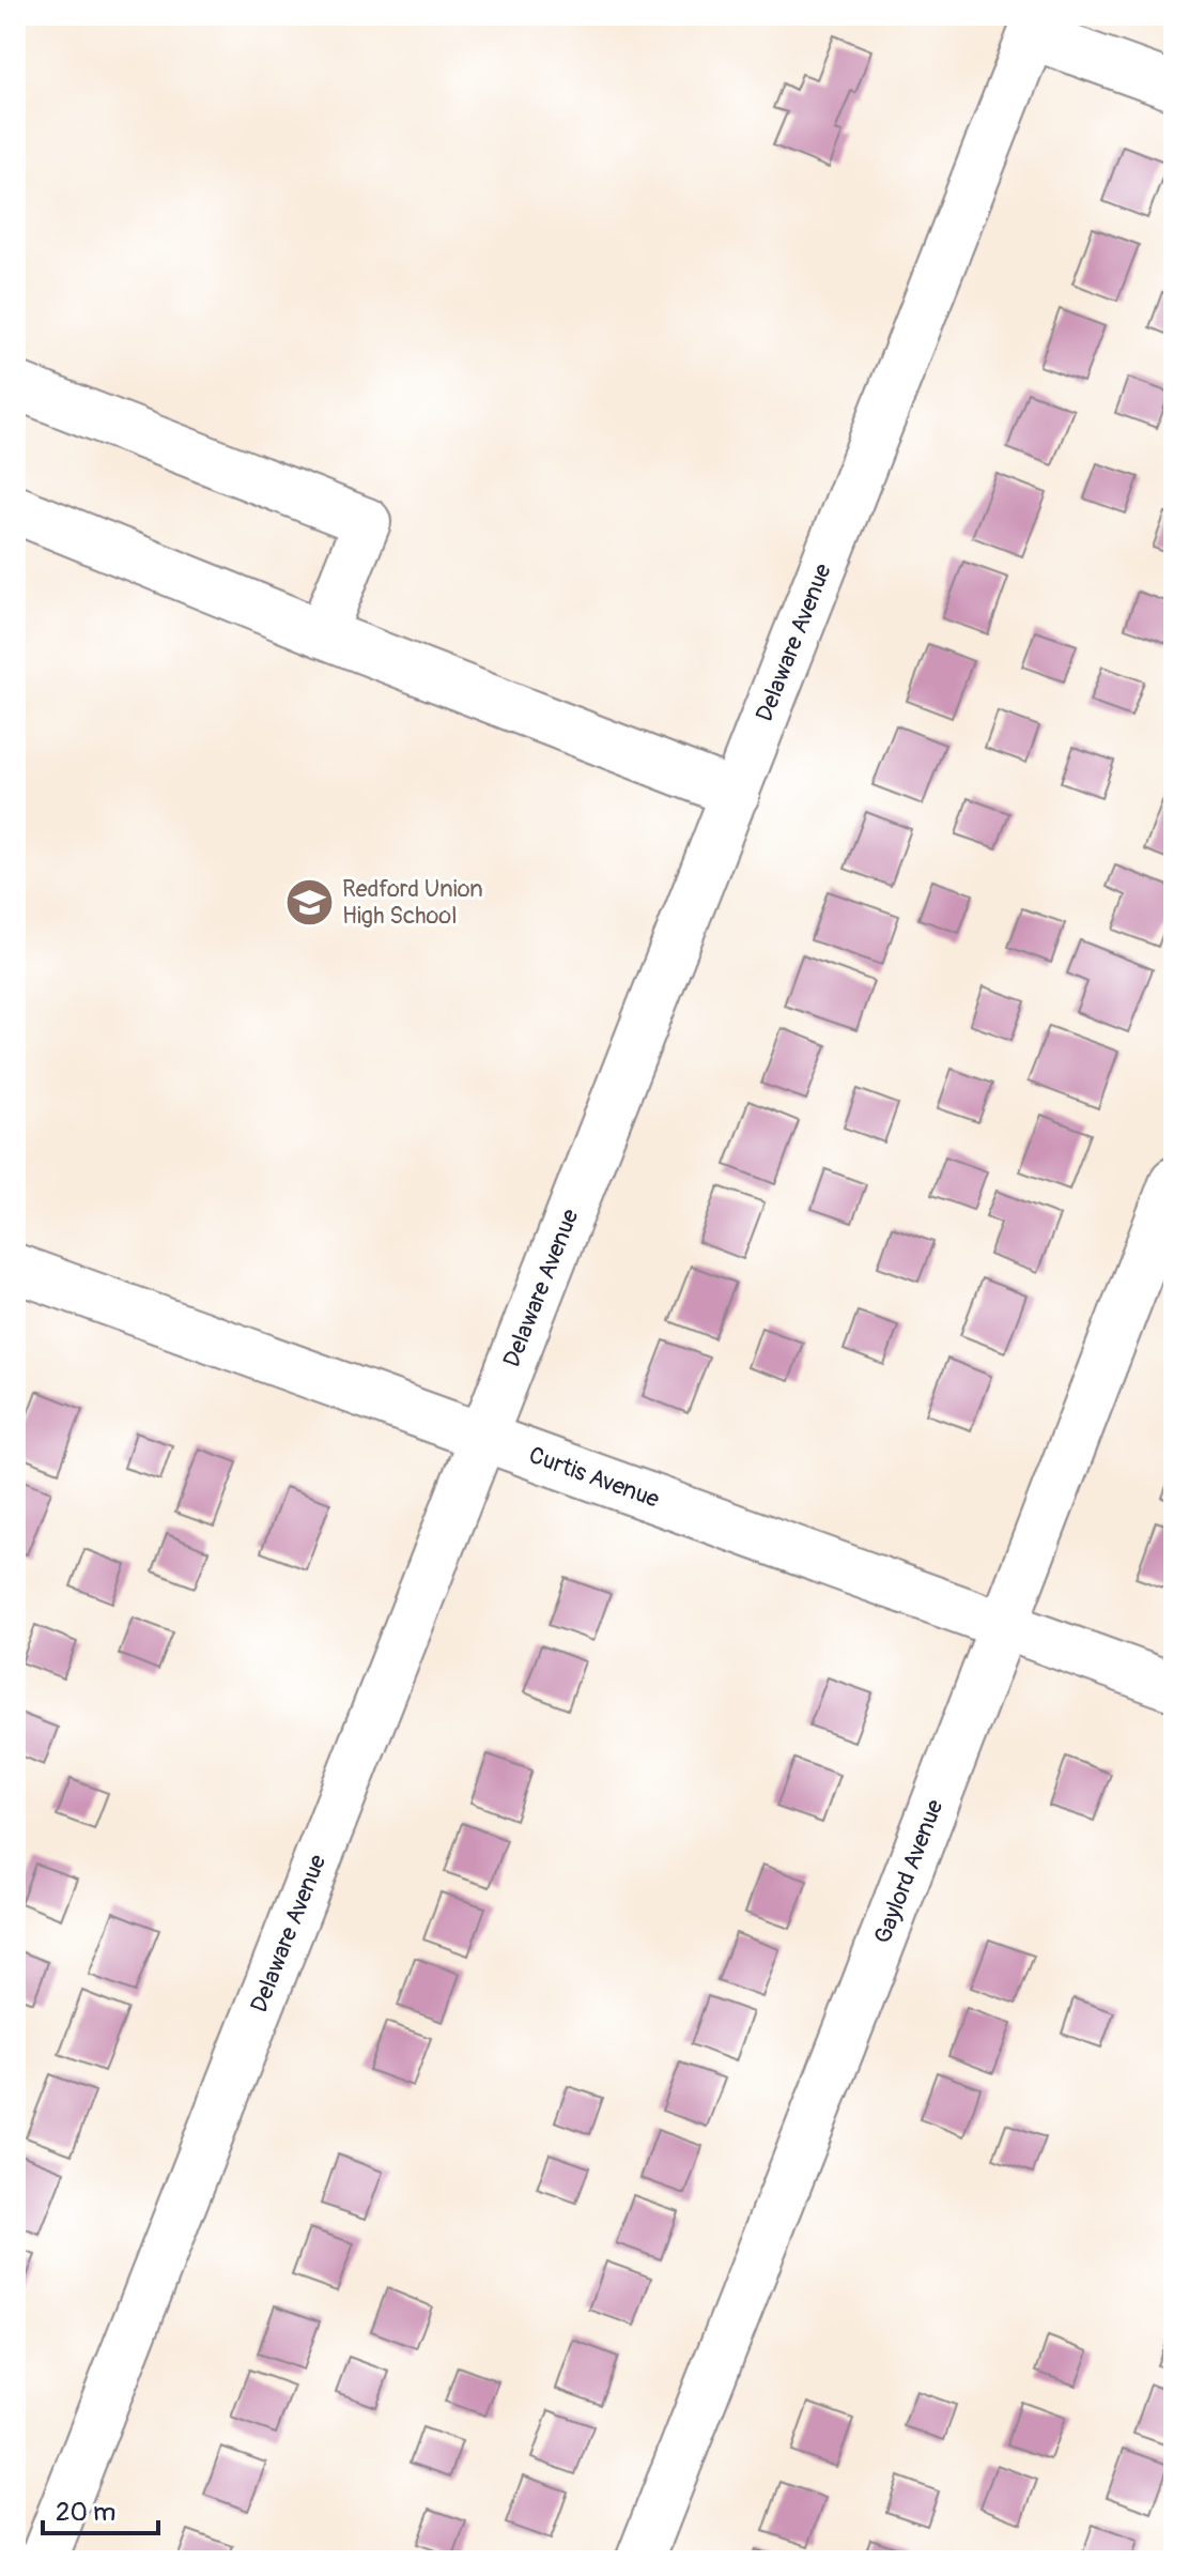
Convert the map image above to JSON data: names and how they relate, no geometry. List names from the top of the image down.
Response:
{
  "streets": {
    "street": ["Delaware Avenue", "Curtis Avenue", "Gaylord Avenue"]
  },
  "crossings": [
    ["Delaware Avenue", "Curtis Avenue"],
    ["Curtis Avenue", "Gaylord Avenue"]
  ],
  "places": {
    "school or university": ["Redford Union High School"]
  },
  "scale_bar": "20 m"
}
